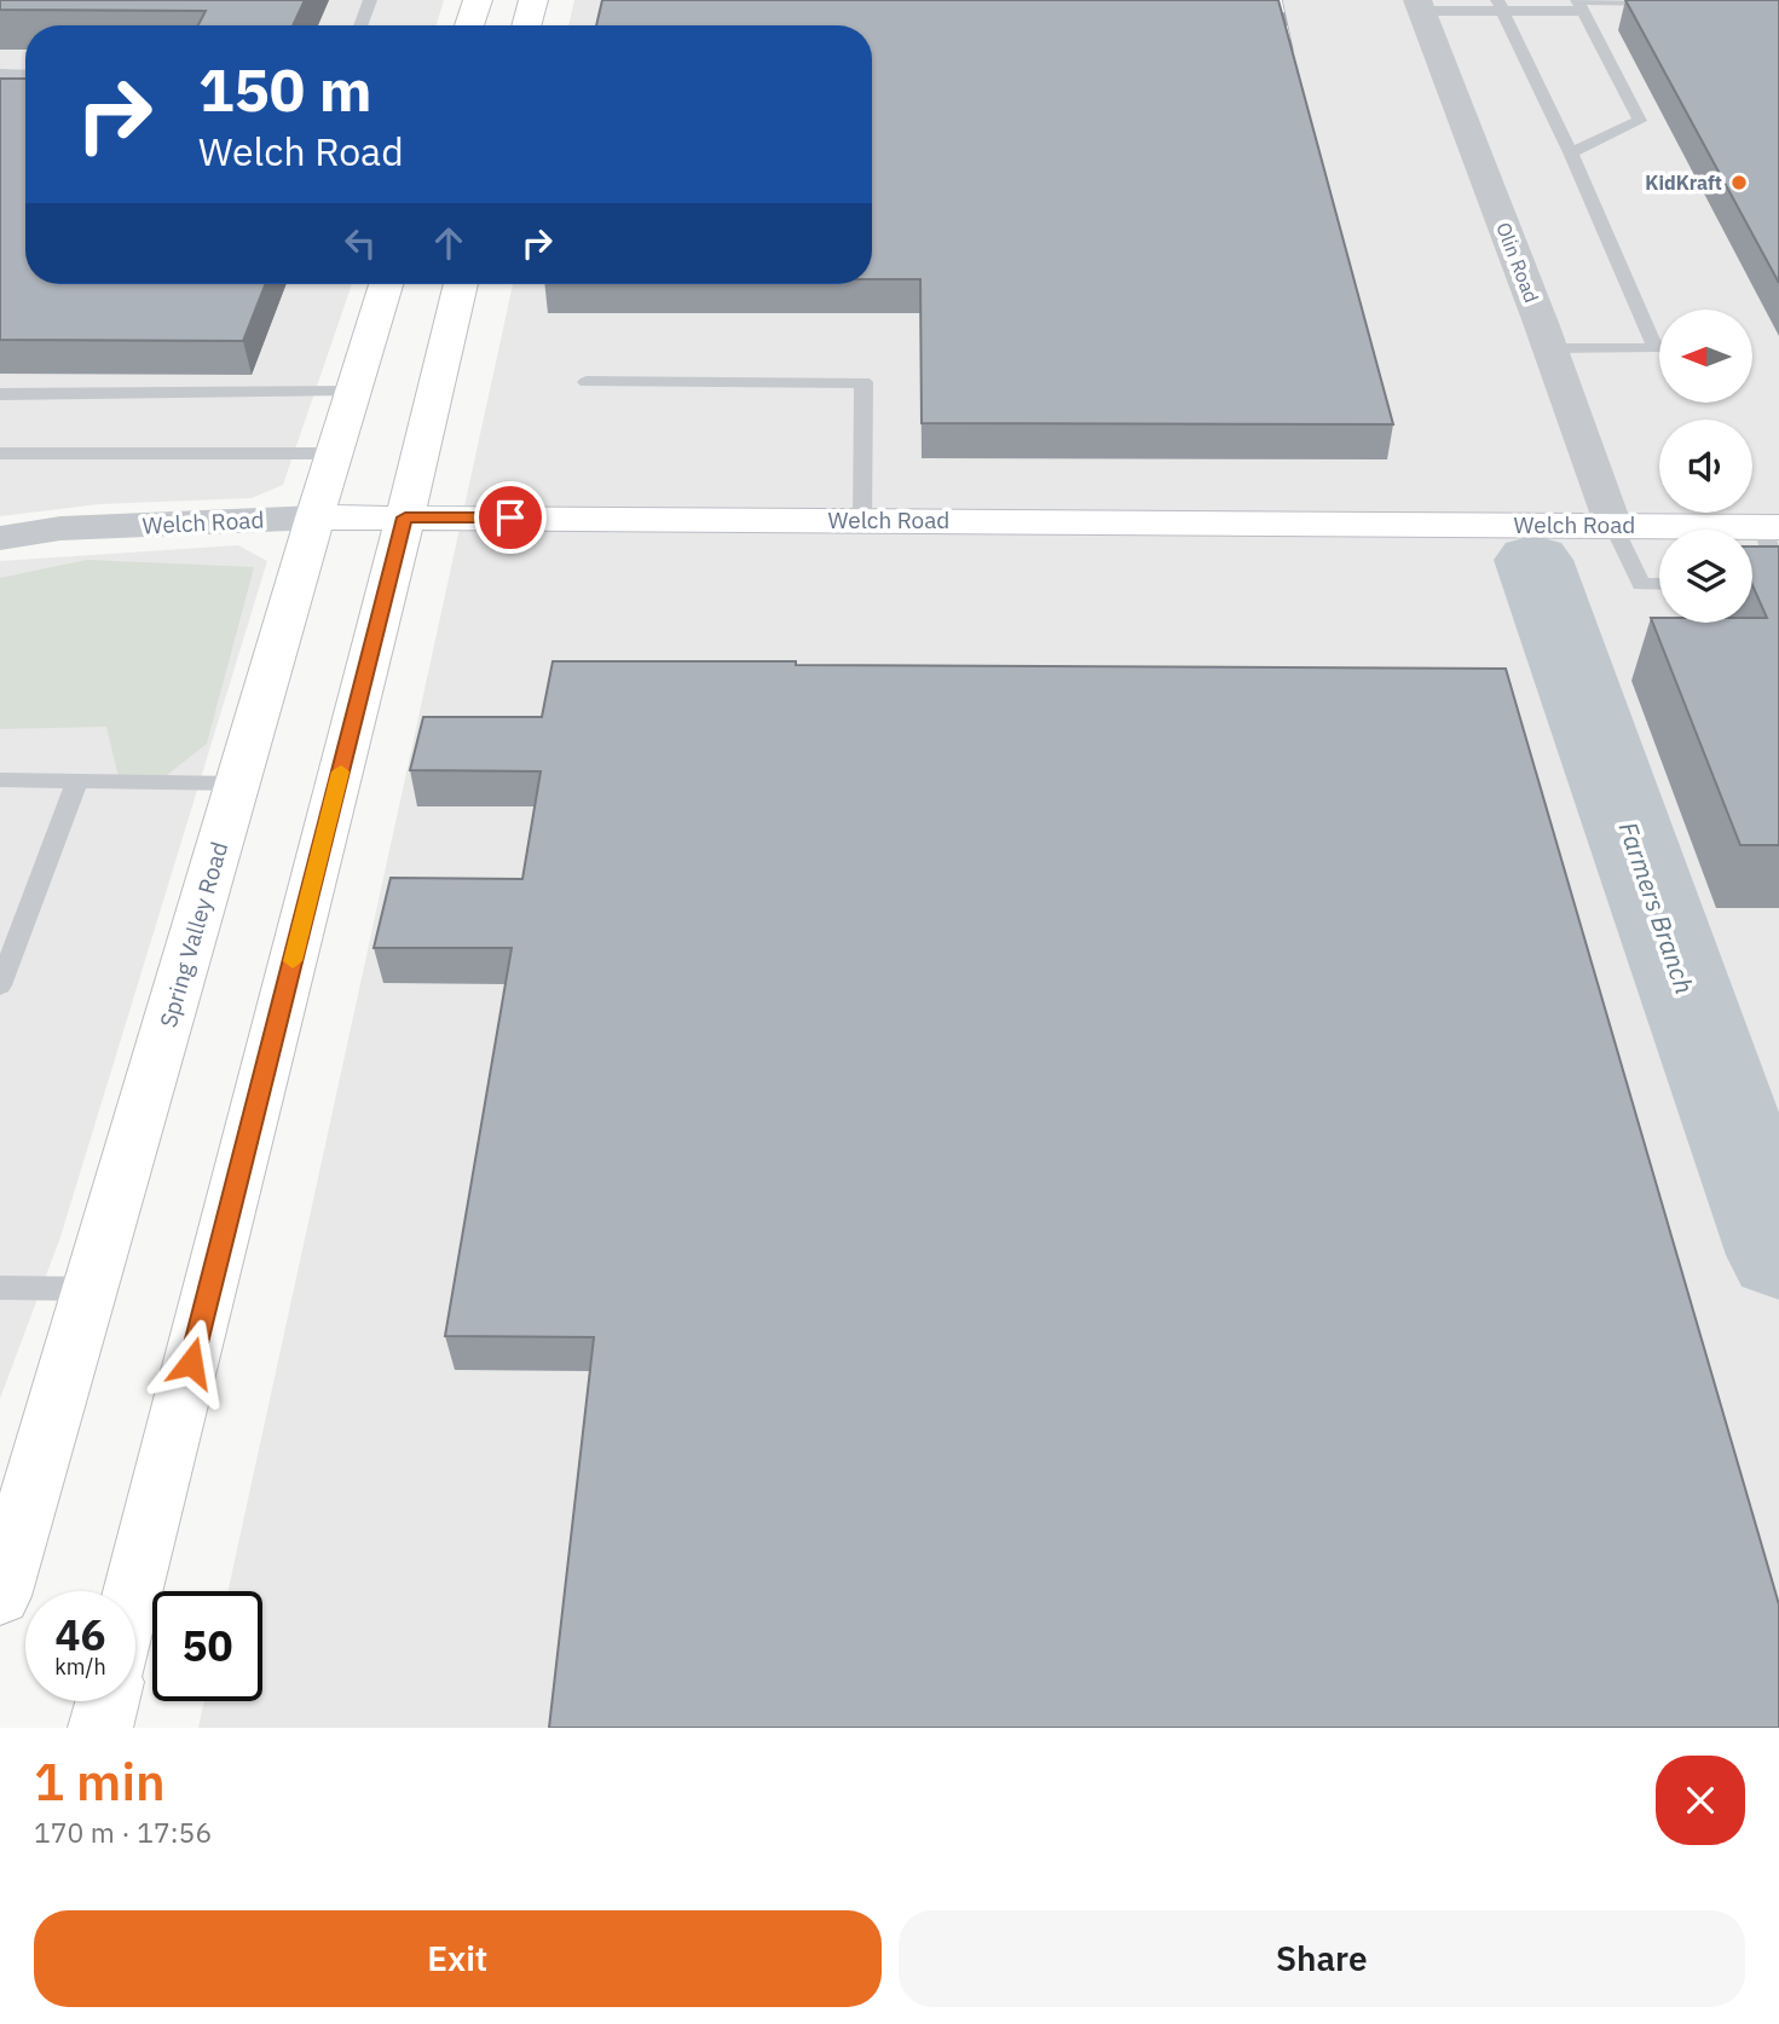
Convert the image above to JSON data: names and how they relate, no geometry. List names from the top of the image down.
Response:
{
  "streets": {
    "main road": ["Welch Road", "Spring Valley Road"],
    "street": ["Olin Road"]
  },
  "crossings": [
    ["Olin Road", "Welch Road"],
    ["Welch Road", "Spring Valley Road"]
  ],
  "water": ["Farmers Branch"],
  "places": ["KidKraft"],
  "north": "left",
  "page": {
    "turn": ["150 m", "Welch Road"],
    "speed": "46 km/h",
    "limit": "50",
    "heading": ["1 min", "170 m · 17:56"],
    "buttons": ["Exit", "Share"]
  }
}
